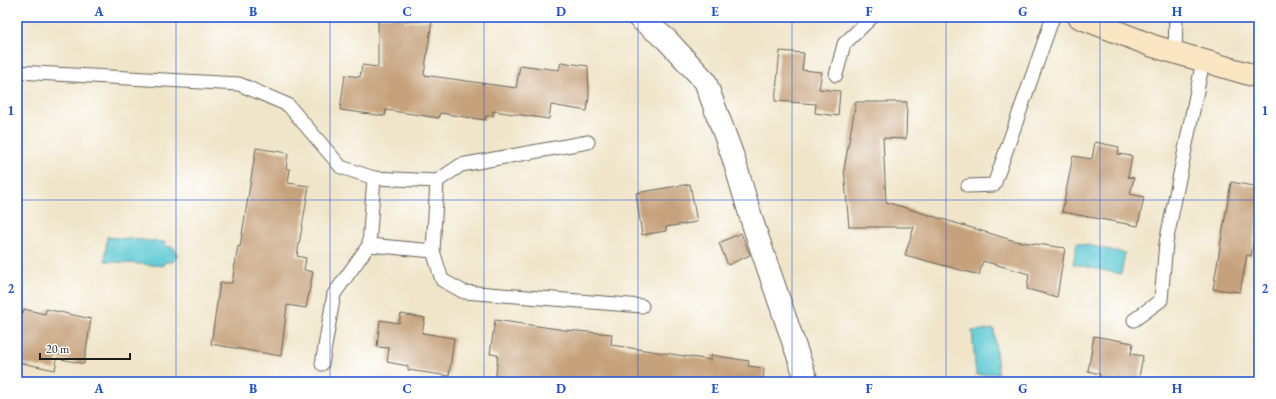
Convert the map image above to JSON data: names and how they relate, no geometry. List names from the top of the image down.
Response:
{
  "scale_bar": "20 m",
  "grid": {
    "columns": [
      "A",
      "B",
      "C",
      "D",
      "E",
      "F",
      "G",
      "H"
    ],
    "rows": ["1", "2"]
  }
}
